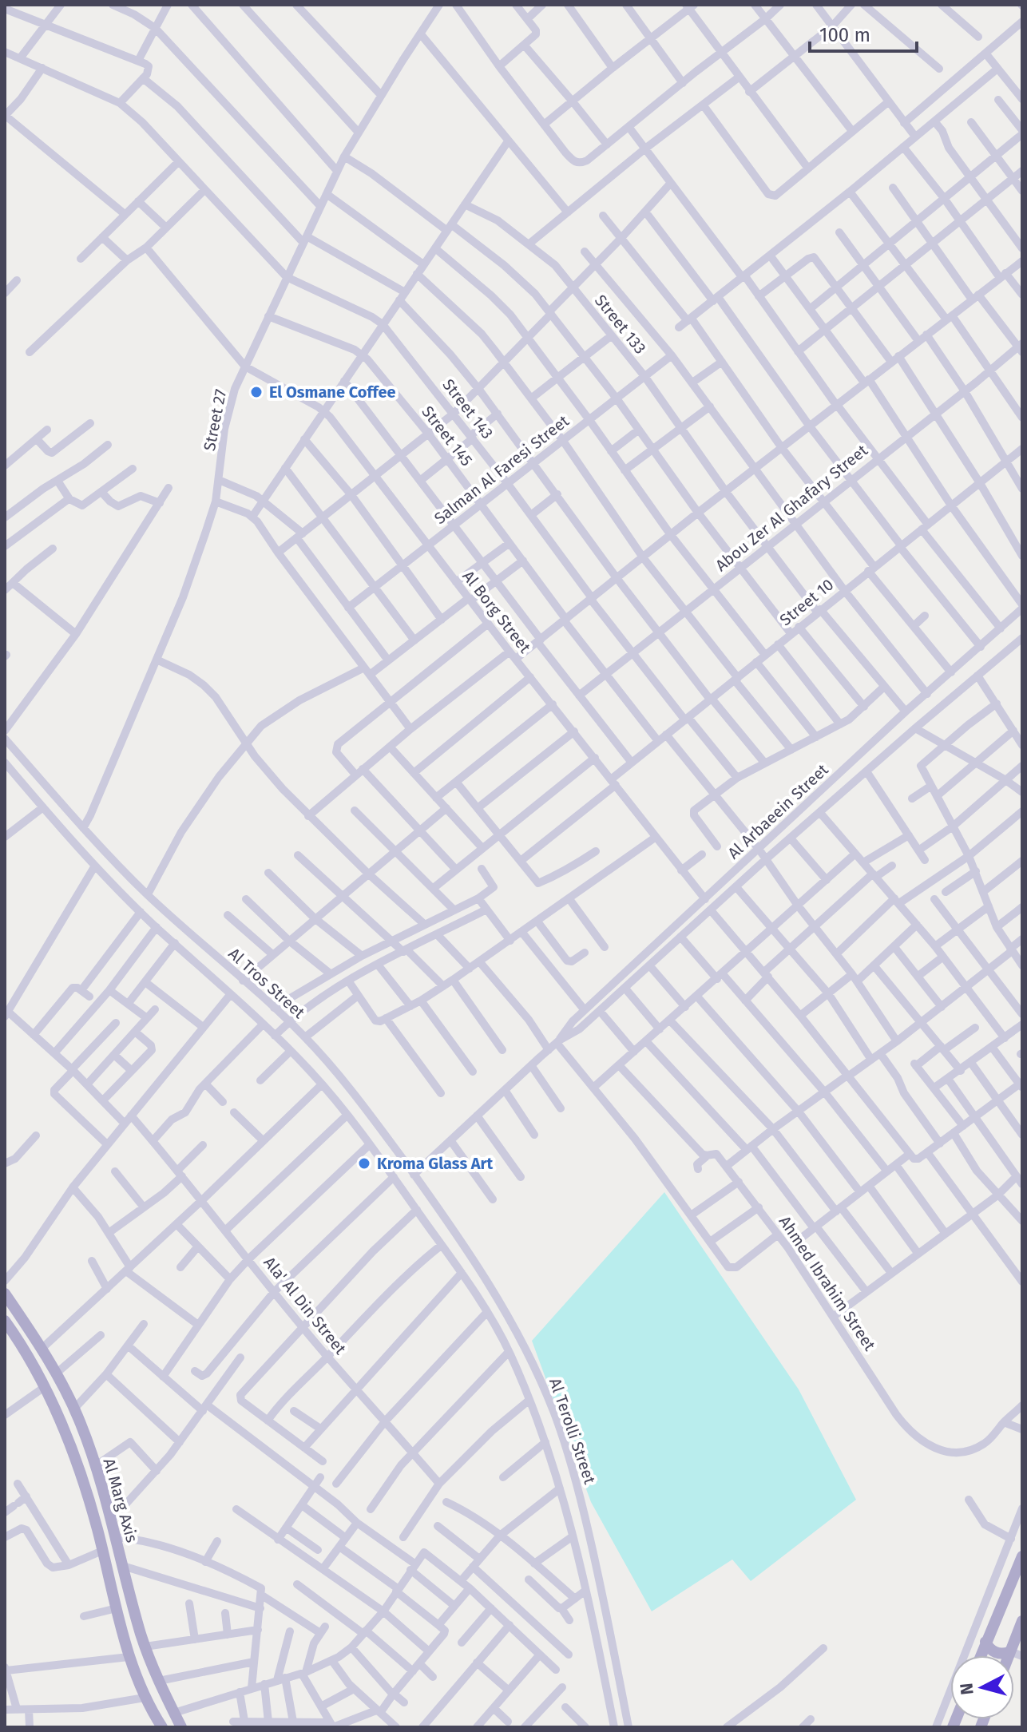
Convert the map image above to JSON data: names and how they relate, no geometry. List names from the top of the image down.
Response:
{
  "streets": {
    "main road": ["Al Marg Axis"],
    "street": [
      "Street 133",
      "Street 143",
      "Street 27",
      "Street 145",
      "Salman Al Faresi Street",
      "Abou Zer Al Ghafary Street",
      "Street 10",
      "Al Borg Street",
      "Al Arbaeein Street",
      "Al Tros Street",
      "Ahmed Ibrahim Street",
      "Ala' Al Din Street",
      "Al Terolli Street"
    ]
  },
  "crossings": [
    ["Street 133", "Salman Al Faresi Street"],
    ["Street 133", "Abou Zer Al Ghafary Street"],
    ["Street 133", "Street 10"],
    ["Street 133", "Al Arbaeein Street"],
    ["Street 143", "Street 27"],
    ["Street 143", "Salman Al Faresi Street"],
    ["Street 143", "Abou Zer Al Ghafary Street"],
    ["Street 143", "Street 10"],
    ["Street 27", "Street 145"],
    ["Street 27", "Al Borg Street"],
    ["Street 27", "Al Tros Street"],
    ["Street 145", "Salman Al Faresi Street"],
    ["Street 145", "Abou Zer Al Ghafary Street"],
    ["Street 145", "Street 10"],
    ["Salman Al Faresi Street", "Al Borg Street"],
    ["Street 10", "Al Borg Street"],
    ["Al Borg Street", "Al Arbaeein Street"],
    ["Al Arbaeein Street", "Al Tros Street"],
    ["Al Arbaeein Street", "Al Terolli Street"],
    ["Al Tros Street", "Al Terolli Street"]
  ],
  "places": ["El Osmane Coffee", "Kroma Glass Art"],
  "scale_bar": "100 m",
  "north": "left"
}
